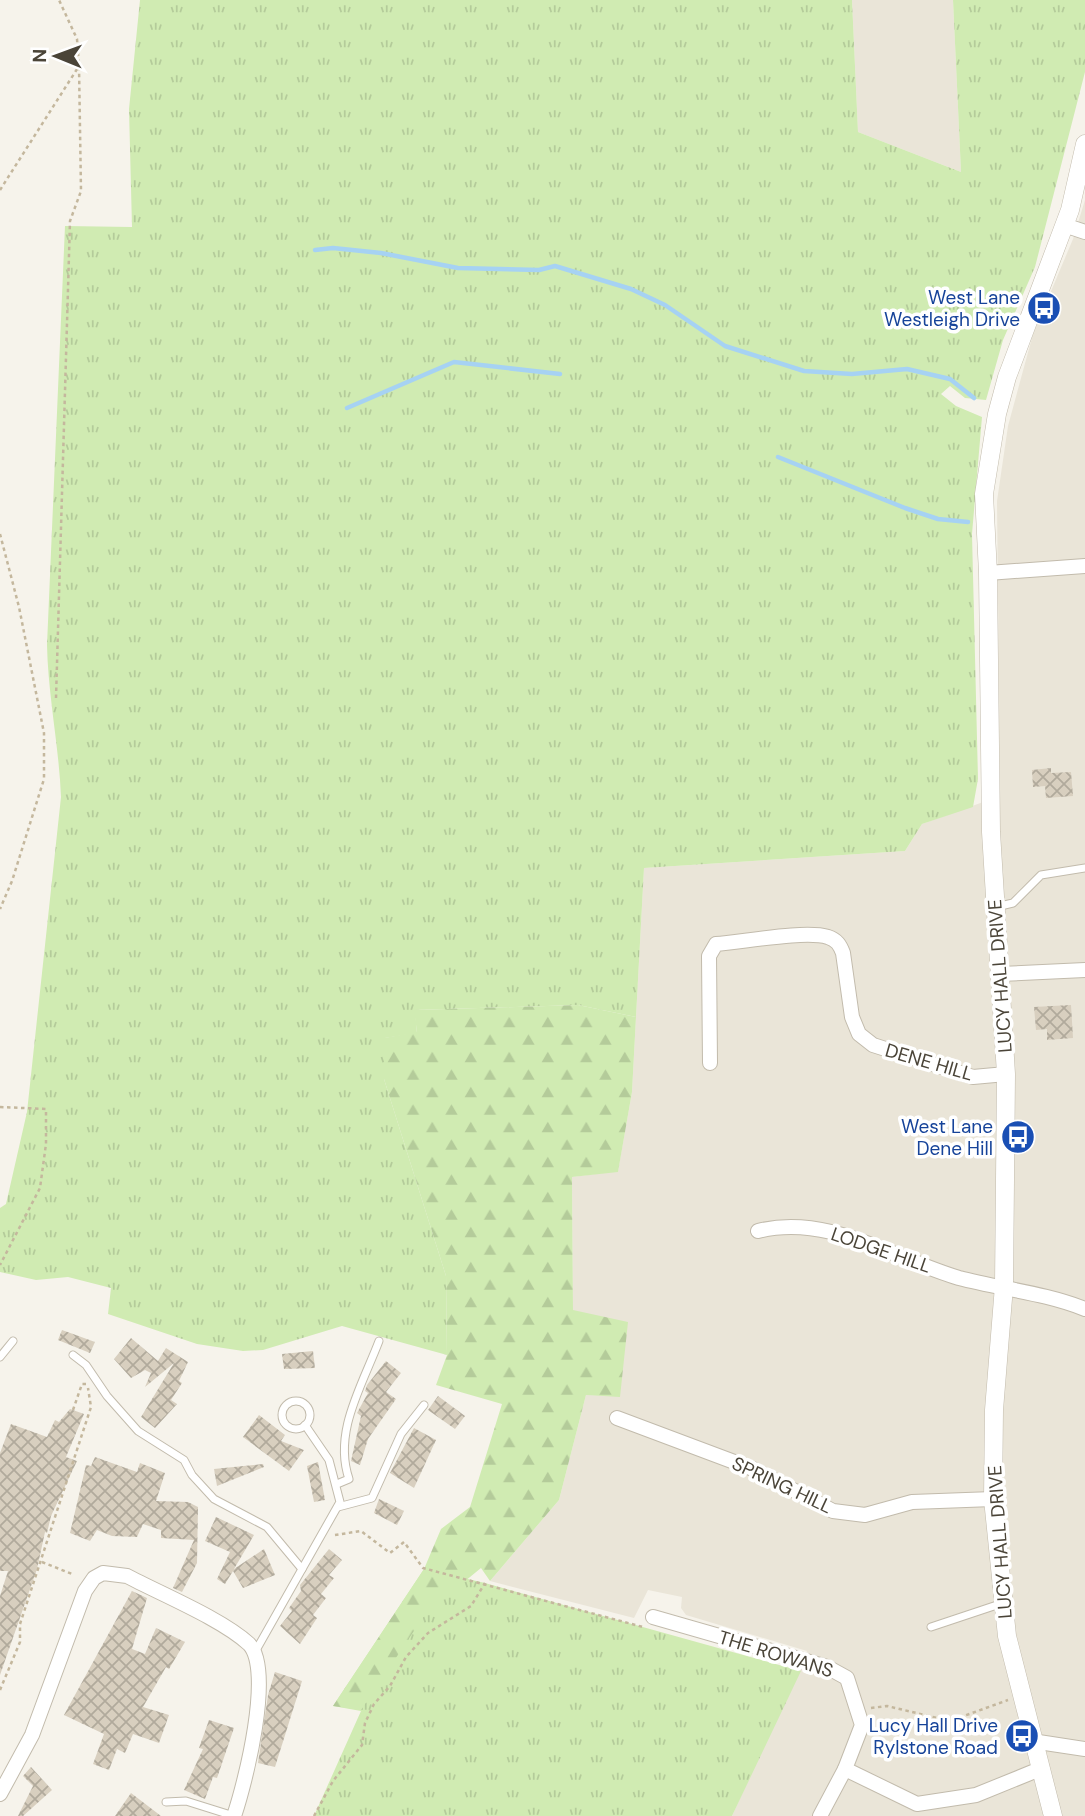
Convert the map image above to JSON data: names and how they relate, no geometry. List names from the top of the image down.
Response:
{
  "streets": {
    "street": [
      "LUCY HALL DRIVE",
      "DENE HILL",
      "LODGE HILL",
      "SPRING HILL",
      "THE ROWANS"
    ]
  },
  "crossings": [
    ["LUCY HALL DRIVE", "DENE HILL"],
    ["LUCY HALL DRIVE", "LODGE HILL"],
    ["LUCY HALL DRIVE", "SPRING HILL"]
  ],
  "places": {
    "bus stop": ["West Lane Westleigh Drive", "West Lane Dene Hill", "Lucy Hall Drive Rylstone Road"]
  },
  "north": "left"
}
